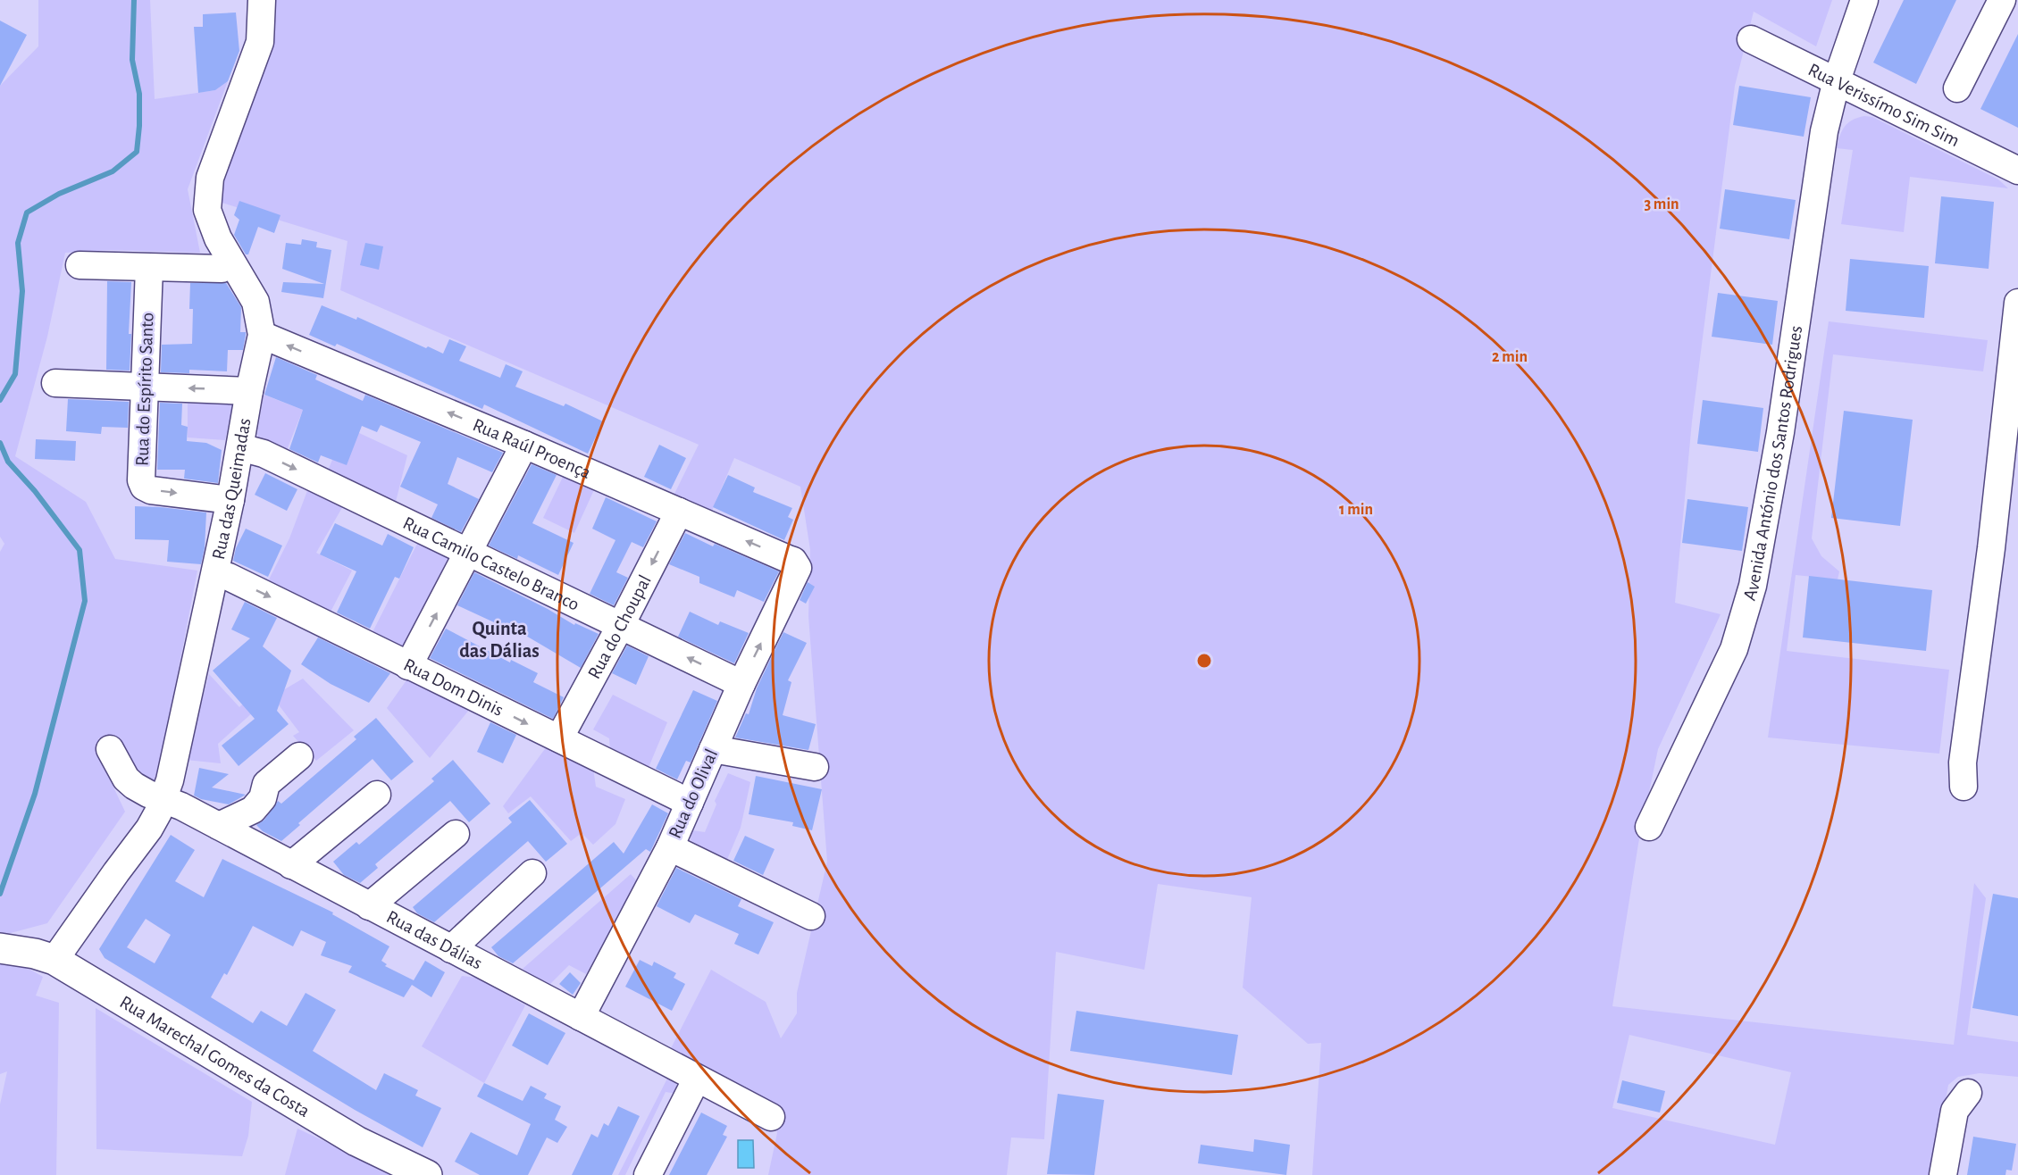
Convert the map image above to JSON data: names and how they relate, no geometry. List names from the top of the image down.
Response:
{
  "streets": {
    "main road": ["Rua Marechal Gomes da Costa"],
    "street": [
      "Rua Verissímo Sim Sim",
      "Rua do Espírito Santo",
      "Rua Raúl Proença",
      "Avenida António dos Santos Rodrigues",
      "Rua das Queimadas",
      "Rua Camilo Castelo Branco",
      "Rua do Choupal",
      "Rua Dom Dinis",
      "Rua do Olival",
      "Rua das Dálias"
    ]
  },
  "crossings": [
    ["Rua Verissímo Sim Sim", "Avenida António dos Santos Rodrigues"],
    ["Rua do Espírito Santo", "Rua das Queimadas"],
    ["Rua Raúl Proença", "Rua das Queimadas"],
    ["Rua Raúl Proença", "Rua do Choupal"],
    ["Rua Raúl Proença", "Rua do Olival"],
    ["Rua das Queimadas", "Rua Camilo Castelo Branco"],
    ["Rua das Queimadas", "Rua Dom Dinis"],
    ["Rua das Queimadas", "Rua das Dálias"],
    ["Rua das Queimadas", "Rua Marechal Gomes da Costa"],
    ["Rua Camilo Castelo Branco", "Rua do Choupal"],
    ["Rua Camilo Castelo Branco", "Rua do Olival"],
    ["Rua do Choupal", "Rua Dom Dinis"],
    ["Rua Dom Dinis", "Rua do Olival"],
    ["Rua do Olival", "Rua das Dálias"]
  ],
  "one_way": ["Rua Raúl Proença", "Rua Dom Dinis"],
  "districts": ["Quinta das Dálias"],
  "rings": ["3 min", "2 min", "1 min"]
}
